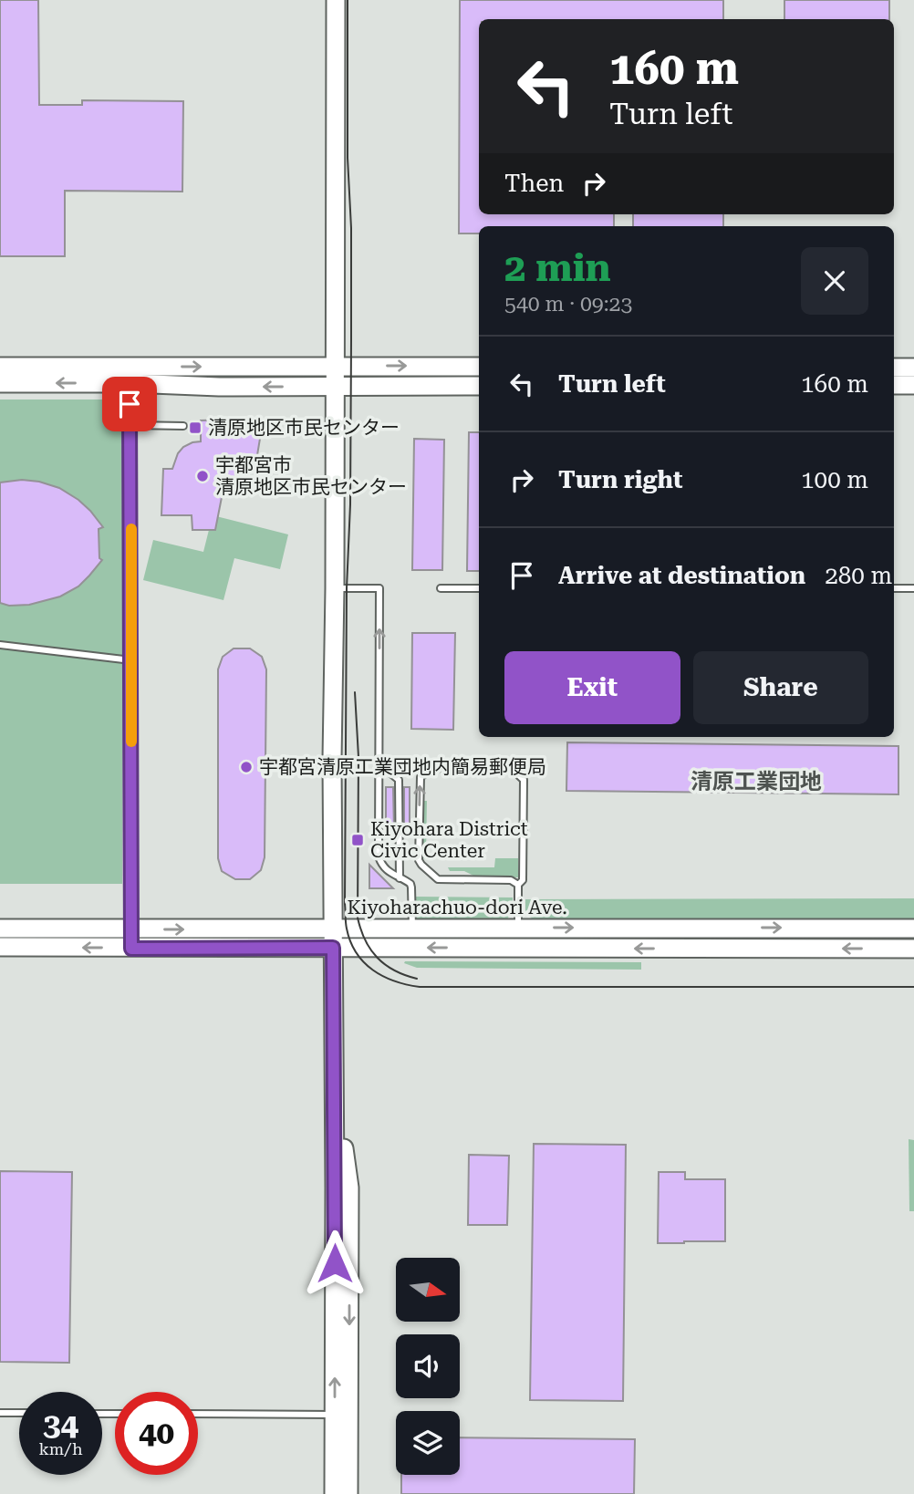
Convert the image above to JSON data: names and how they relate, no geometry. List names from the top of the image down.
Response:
{
  "streets": {
    "street": ["Kiyoharachuo-dori Ave."]
  },
  "districts": ["清原工業団地"],
  "places": {
    "transit": ["清原地区市民センター", "Kiyohara District Civic Center"],
    "other": ["宇都宮市 清原地区市民センター", "宇都宮清原工業団地内簡易郵便局"]
  },
  "north": "right",
  "page": {
    "turn": ["160 m", "Turn left"],
    "then": "Then",
    "heading": ["2 min", "540 m · 09:23"],
    "list": [
      {
        "name": "Turn left",
        "value": "160 m"
      },
      {
        "name": "Turn right",
        "value": "100 m"
      },
      {
        "name": "Arrive at destination",
        "value": "280 m"
      }
    ],
    "buttons": ["Exit", "Share"],
    "speed": "34 km/h",
    "limit": "40"
  }
}
